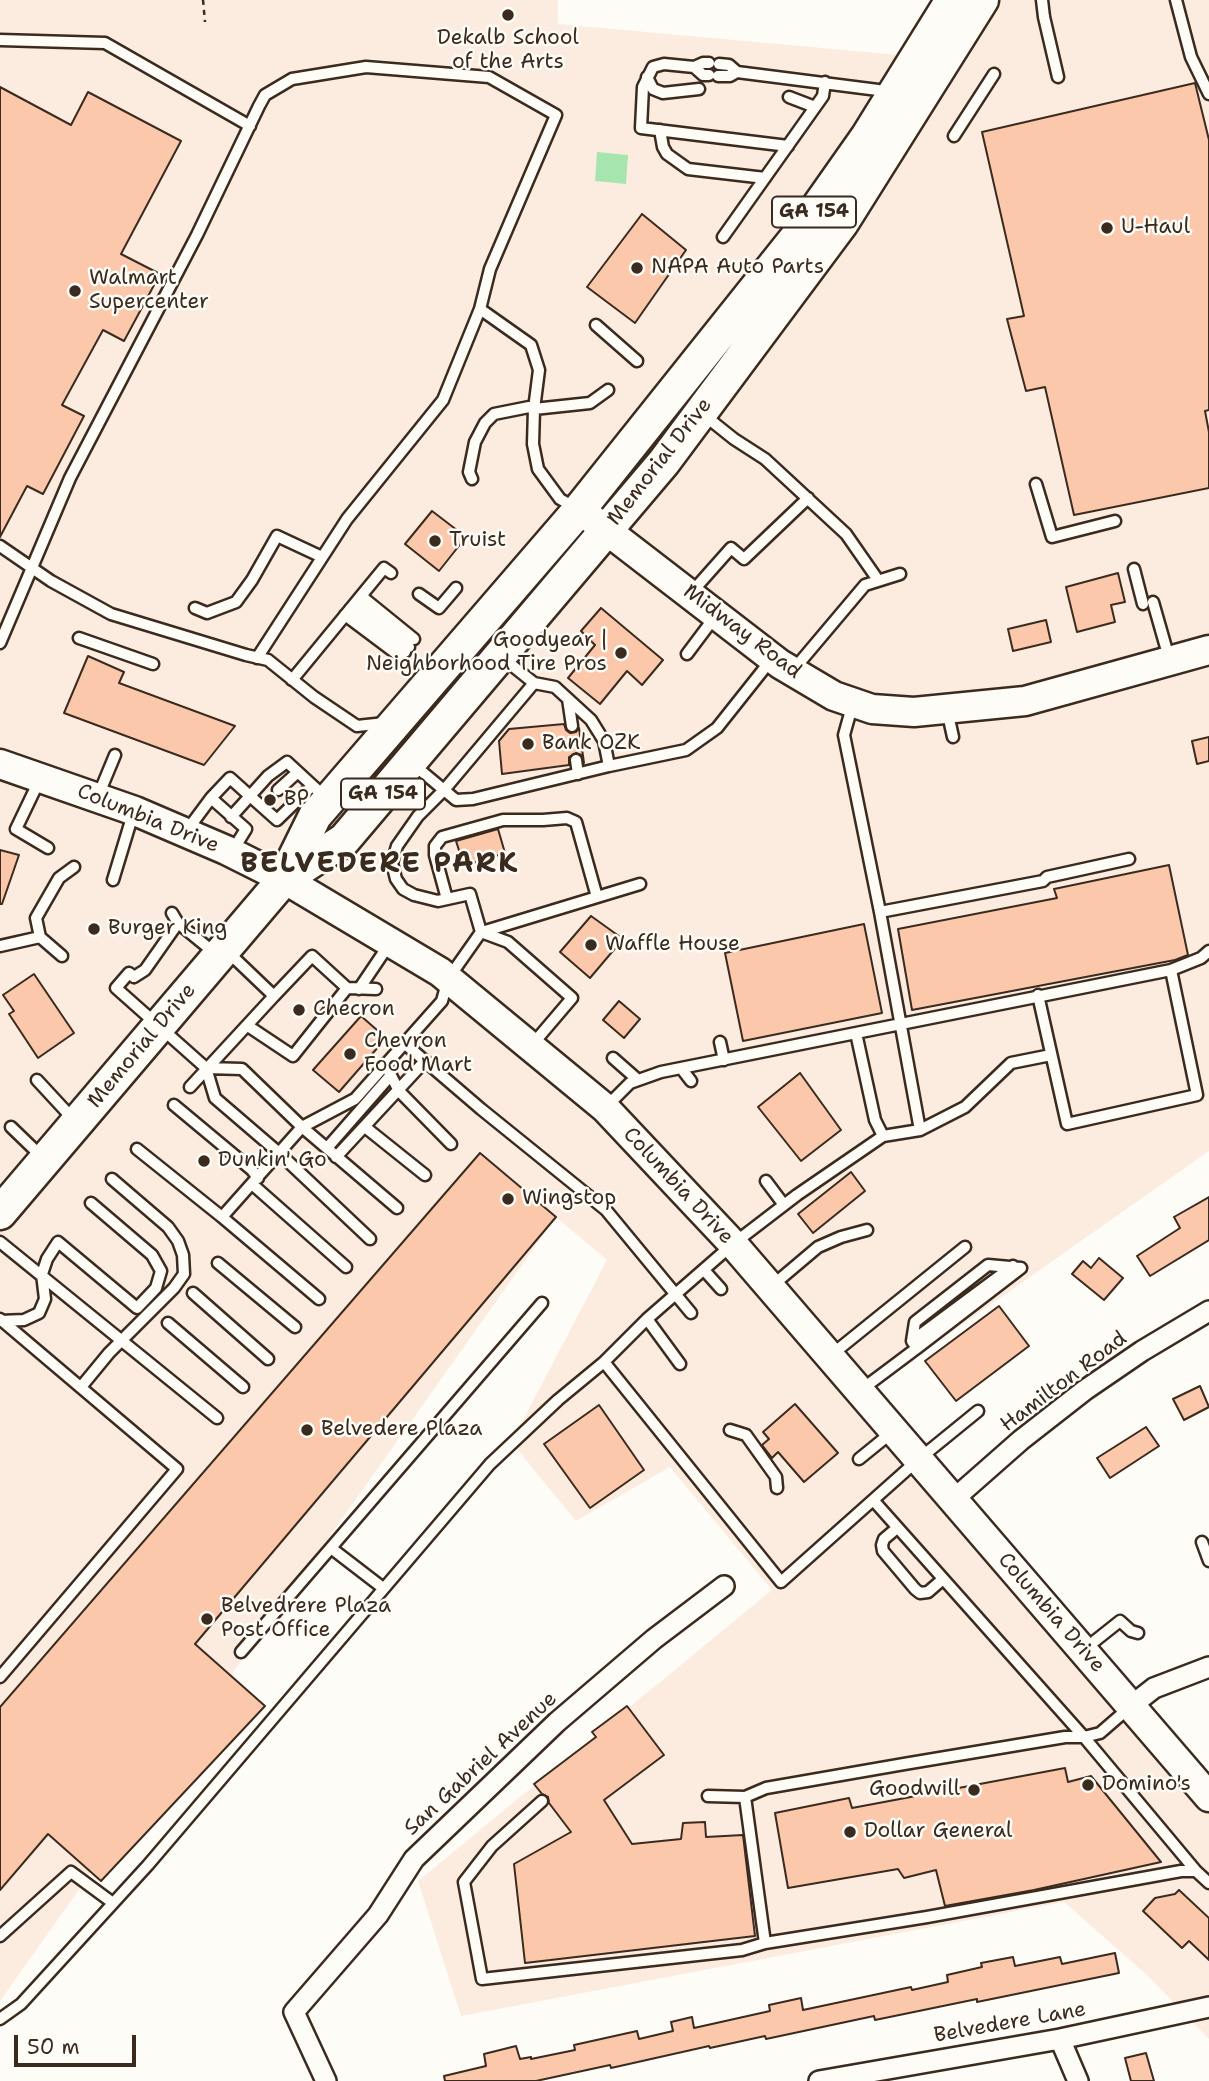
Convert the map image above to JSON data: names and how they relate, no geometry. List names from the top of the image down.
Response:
{
  "streets": {
    "main road": [
      "GA 154",
      "Memorial Drive",
      "Midway Road",
      "Columbia Drive"
    ],
    "street": ["Hamilton Road", "San Gabriel Avenue", "Belvedere Lane"]
  },
  "crossings": [
    ["Memorial Drive", "Midway Road"],
    ["Memorial Drive", "Columbia Drive"],
    ["Columbia Drive", "Hamilton Road"]
  ],
  "districts": ["BELVEDERE PARK"],
  "places": [
    "Dekalb School of the Arts",
    "U-Haul",
    "NAPA Auto Parts",
    "Walmart Supercenter",
    "Truist",
    "Goodyear | Neighborhood Tire Pros",
    "Bank OZK",
    "BP",
    "Burger King",
    "Waffle House",
    "Checron",
    "Chevron Food Mart",
    "Dunkin' Go",
    "Wingstop",
    "Belvedere Plaza",
    "Belvedrere Plaza Post Office",
    "Domino's",
    "Goodwill",
    "Dollar General"
  ],
  "scale_bar": "50 m"
}
